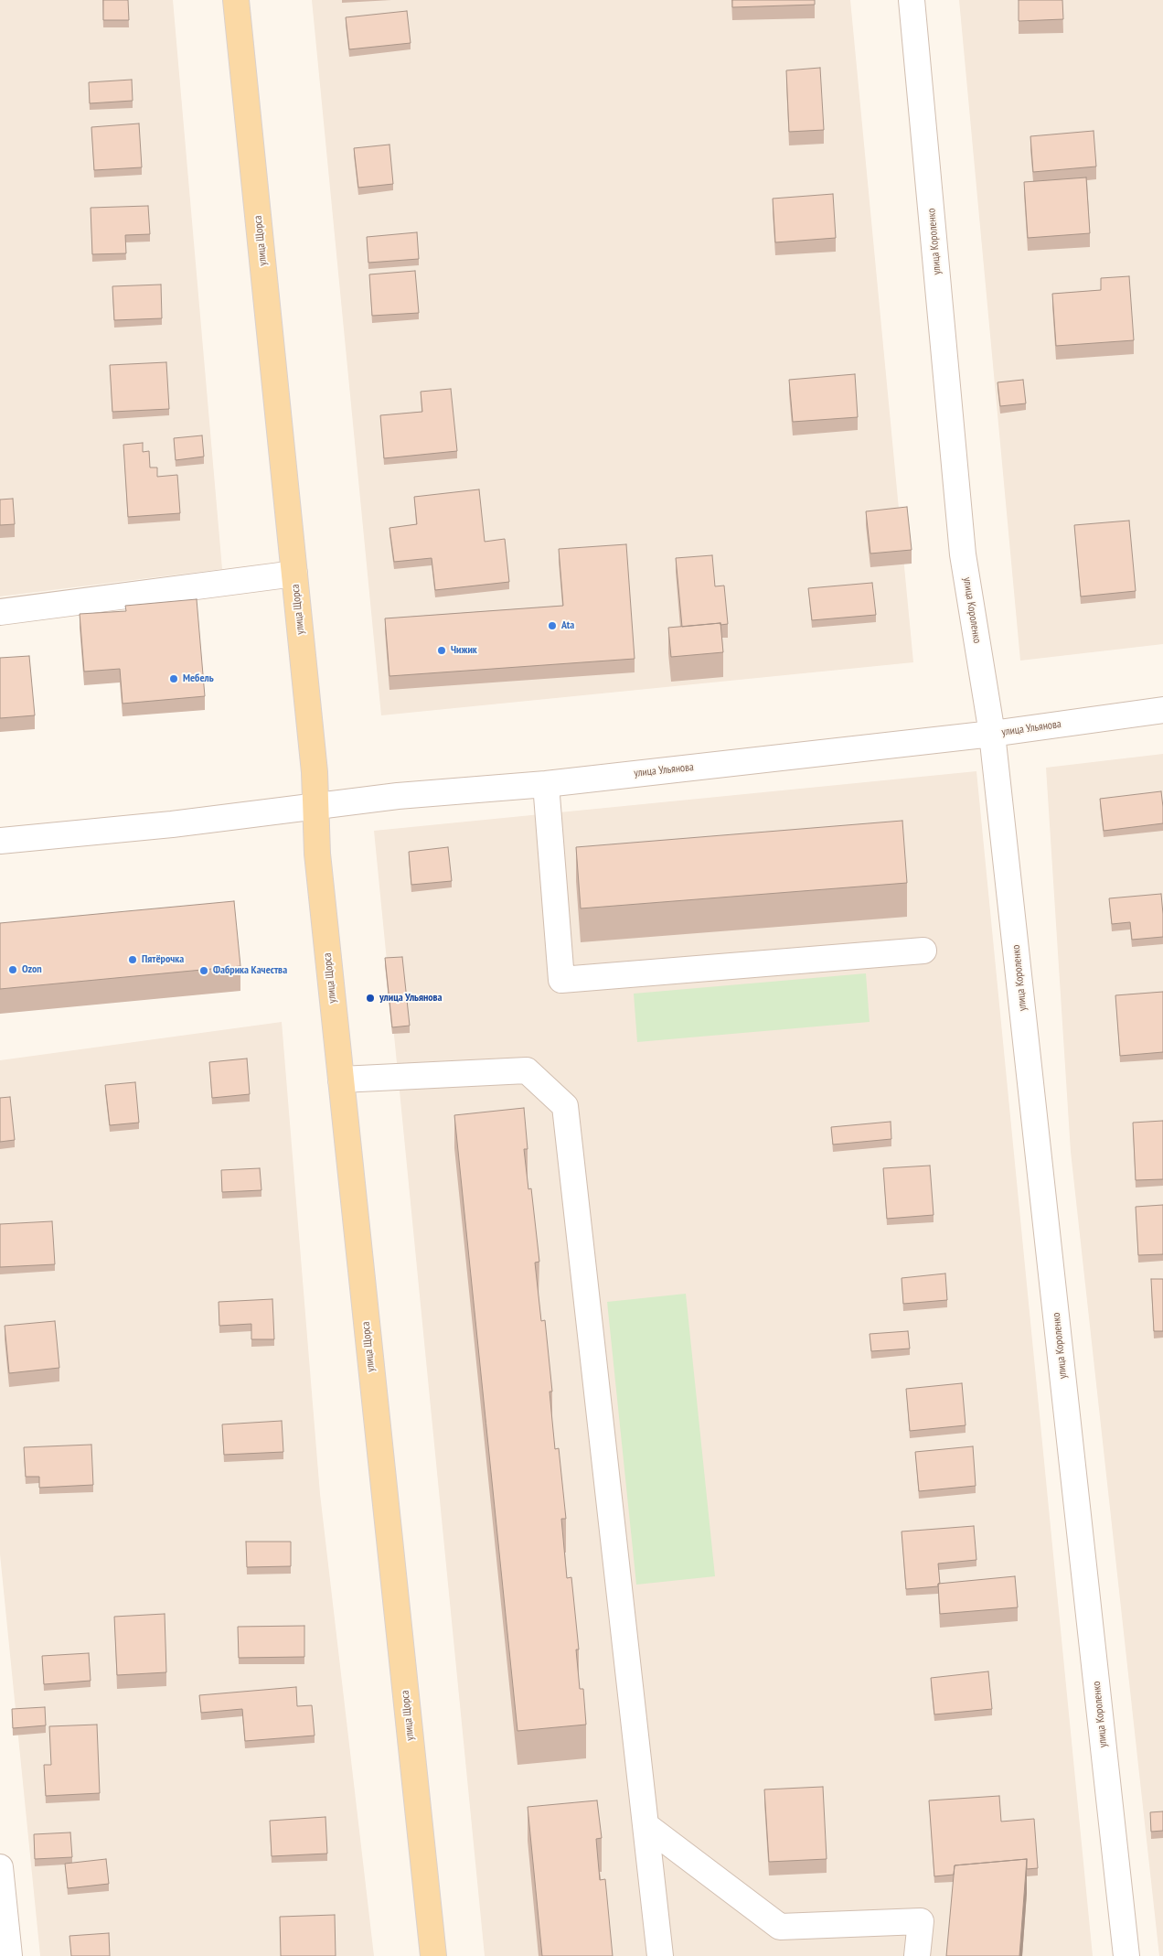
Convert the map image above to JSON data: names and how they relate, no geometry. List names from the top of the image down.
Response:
{
  "streets": {
    "main road": ["улица Щорса"],
    "street": ["улица Короленко", "улица Ульянова"]
  },
  "crossings": [
    ["улица Щорса", "улица Ульянова"],
    ["улица Короленко", "улица Ульянова"]
  ],
  "places": [
    "Ata",
    "Чижик",
    "Мебель",
    "Пятёрочка",
    "Ozon",
    "Фабрика Качества",
    "улица Ульянова"
  ]
}
